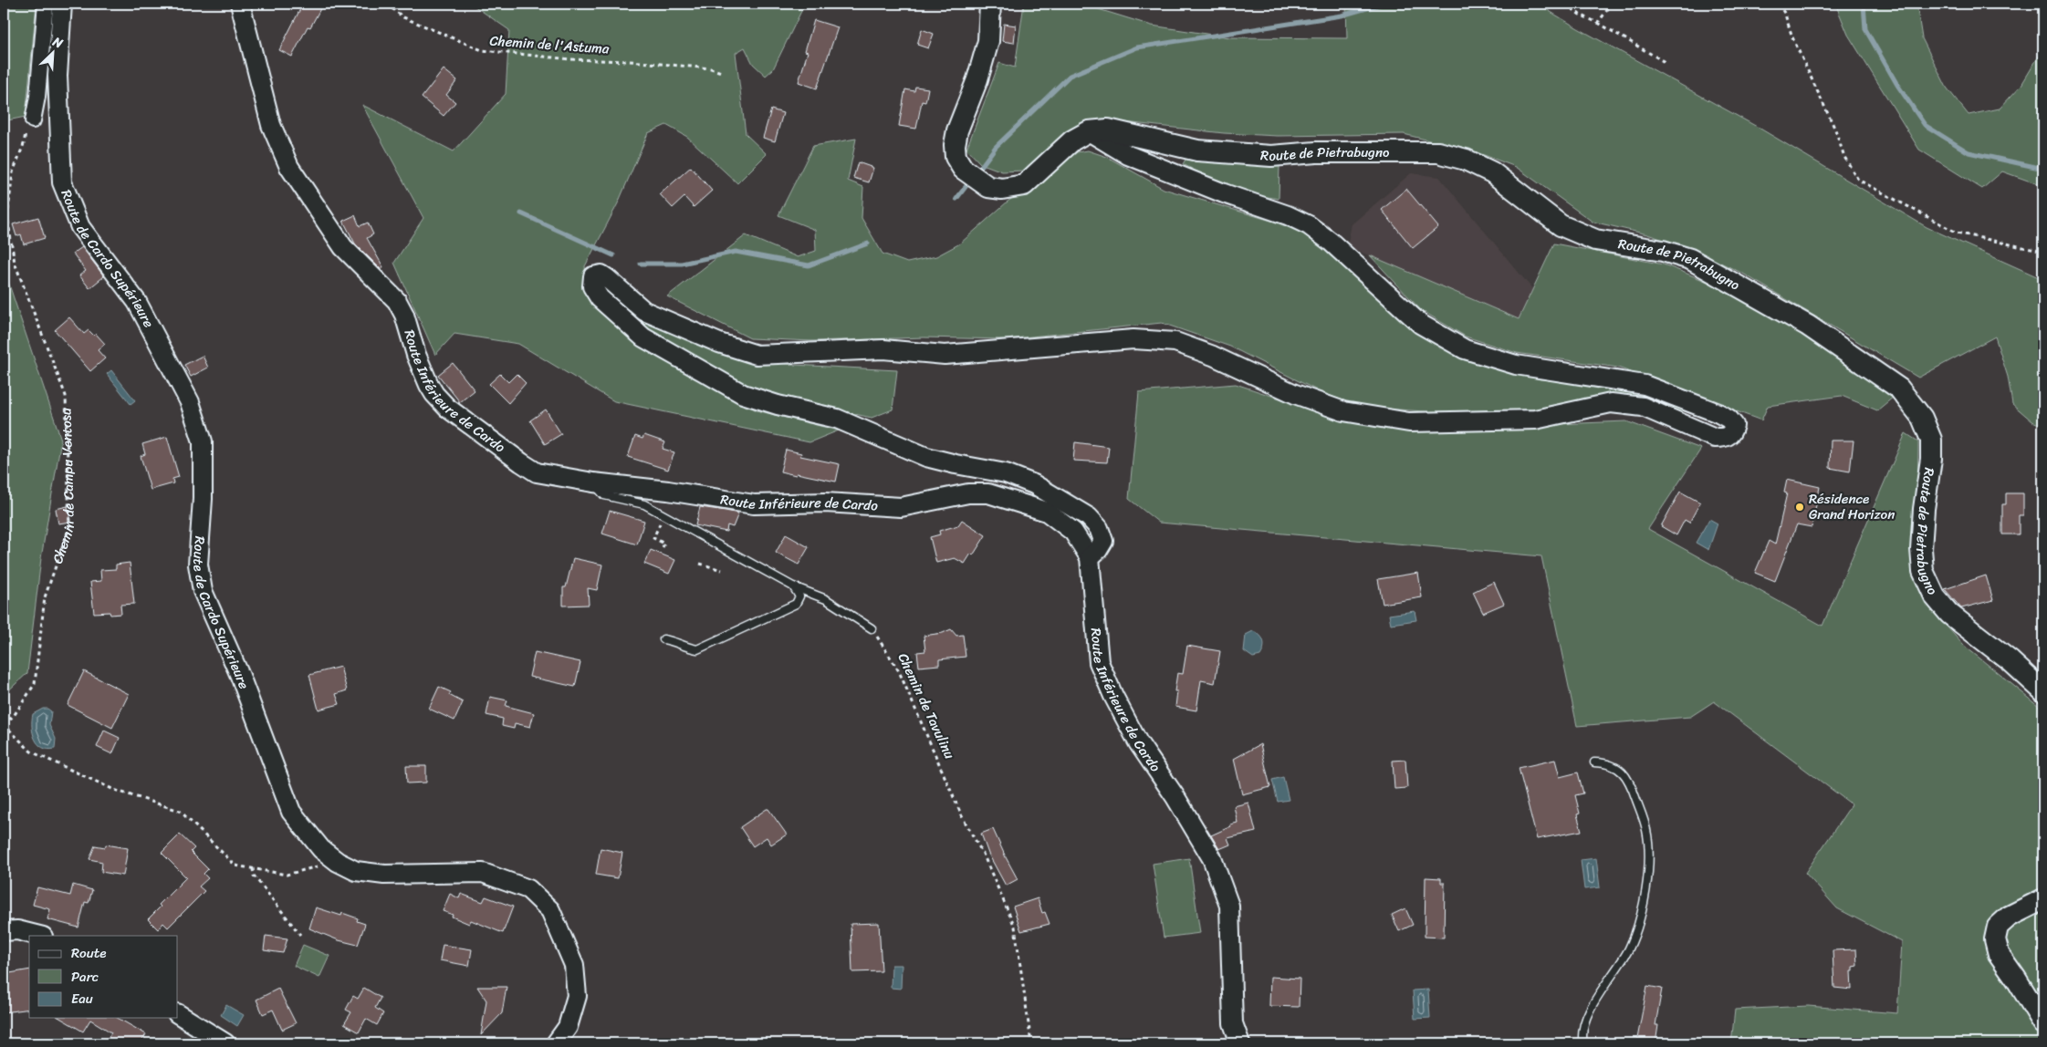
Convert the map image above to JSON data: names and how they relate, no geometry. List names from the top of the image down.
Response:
{
  "streets": {
    "main road": ["Route de Pietrabugno"],
    "street": ["Route de Cardo Supérieure", "Route Inférieure de Cardo"],
    "path": ["Chemin de l'Astuma", "Chemin de Campu Ventosu", "Chemin de Tavulinu"]
  },
  "places": ["Résidence Grand Horizon"],
  "legend": ["Route", "Parc", "Eau"],
  "north": "top right"
}
